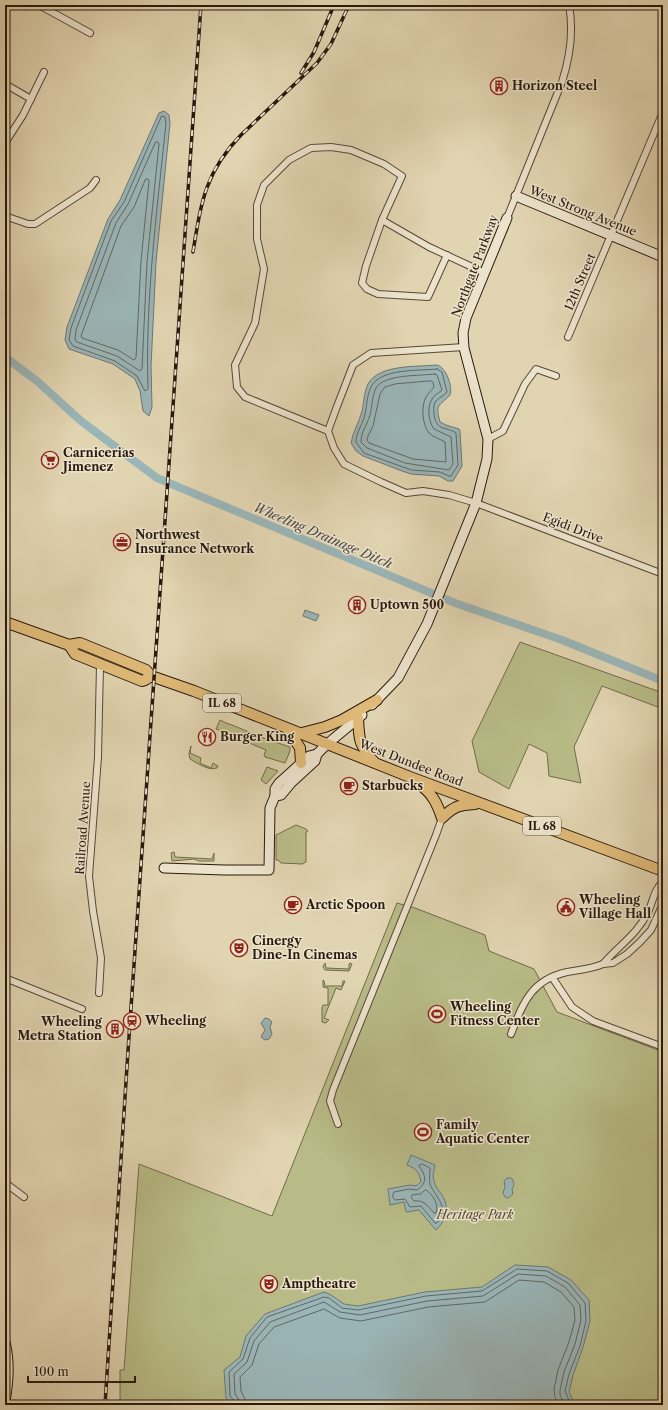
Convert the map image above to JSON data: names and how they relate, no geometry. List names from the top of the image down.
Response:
{
  "streets": {
    "main road": ["IL 68", "West Dundee Road"],
    "street": [
      "West Strong Avenue",
      "Northgate Parkway",
      "12th Street",
      "Egidi Drive",
      "Railroad Avenue"
    ]
  },
  "crossings": [
    ["West Strong Avenue", "Northgate Parkway"],
    ["West Strong Avenue", "12th Street"],
    ["Northgate Parkway", "Egidi Drive"],
    ["Northgate Parkway", "West Dundee Road"],
    ["West Dundee Road", "Railroad Avenue"]
  ],
  "water": ["Wheeling Drainage Ditch"],
  "parks": ["Heritage Park"],
  "places": {
    "building": ["Horizon Steel", "Uptown 500", "Wheeling Metra Station"],
    "supermarket": ["Carnicerias Jimenez"],
    "office": ["Northwest Insurance Network"],
    "restaurant": ["Burger King"],
    "cafe": ["Starbucks", "Arctic Spoon"],
    "public building": ["Wheeling Village Hall"],
    "theatre": ["Cinergy Dine-In Cinemas", "Amptheatre"],
    "sports": ["Wheeling Fitness Center", "Family Aquatic Center"],
    "station": ["Wheeling"]
  },
  "scale_bar": "100 m"
}
